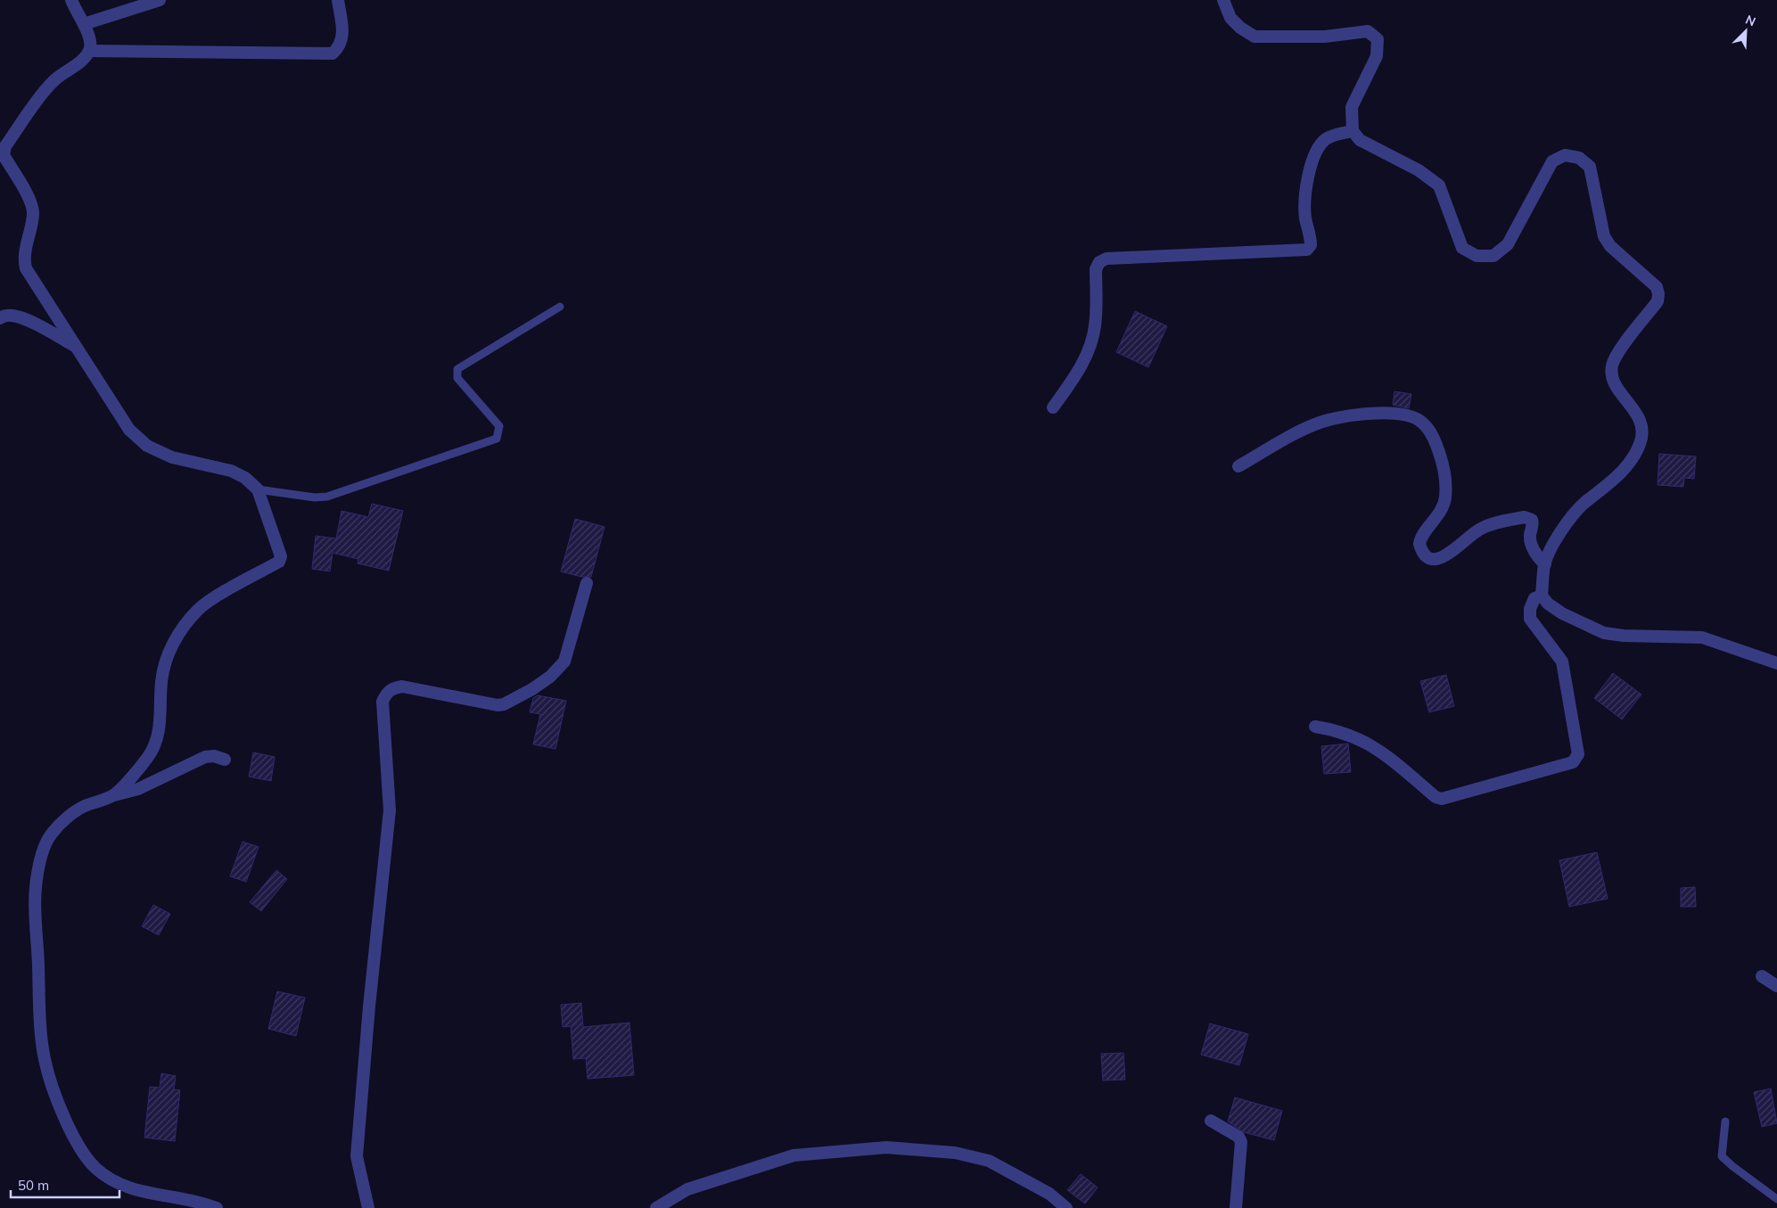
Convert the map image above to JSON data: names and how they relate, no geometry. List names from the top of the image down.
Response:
{
  "scale_bar": "50 m",
  "north": "top right"
}
